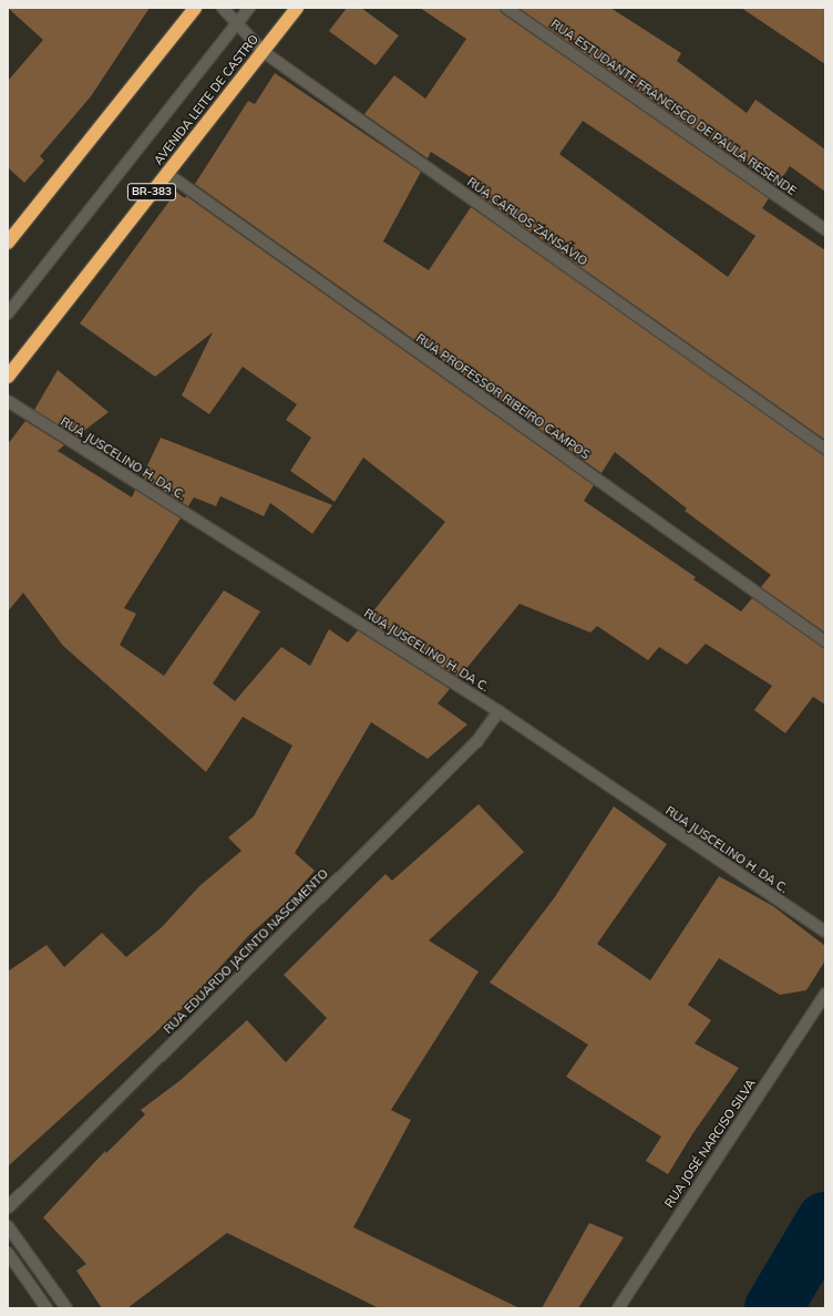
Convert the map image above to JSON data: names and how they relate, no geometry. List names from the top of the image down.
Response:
{
  "streets": {
    "highway": ["AVENIDA LEITE DE CASTRO", "BR-383"],
    "street": [
      "RUA ESTUDANTE FRANCISCO DE PAULA RESENDE",
      "RUA CARLOS ZANSÁVIO",
      "RUA PROFESSOR RIBEIRO CAMPOS",
      "RUA JUSCELINO H. DA C.",
      "RUA EDUARDO JACINTO NASCIMENTO",
      "RUA JOSÉ NARCISO SILVA"
    ]
  },
  "crossings": [
    ["AVENIDA LEITE DE CASTRO", "RUA CARLOS ZANSÁVIO"],
    ["AVENIDA LEITE DE CASTRO", "RUA PROFESSOR RIBEIRO CAMPOS"],
    ["RUA JUSCELINO H. DA C.", "RUA EDUARDO JACINTO NASCIMENTO"]
  ]
}
